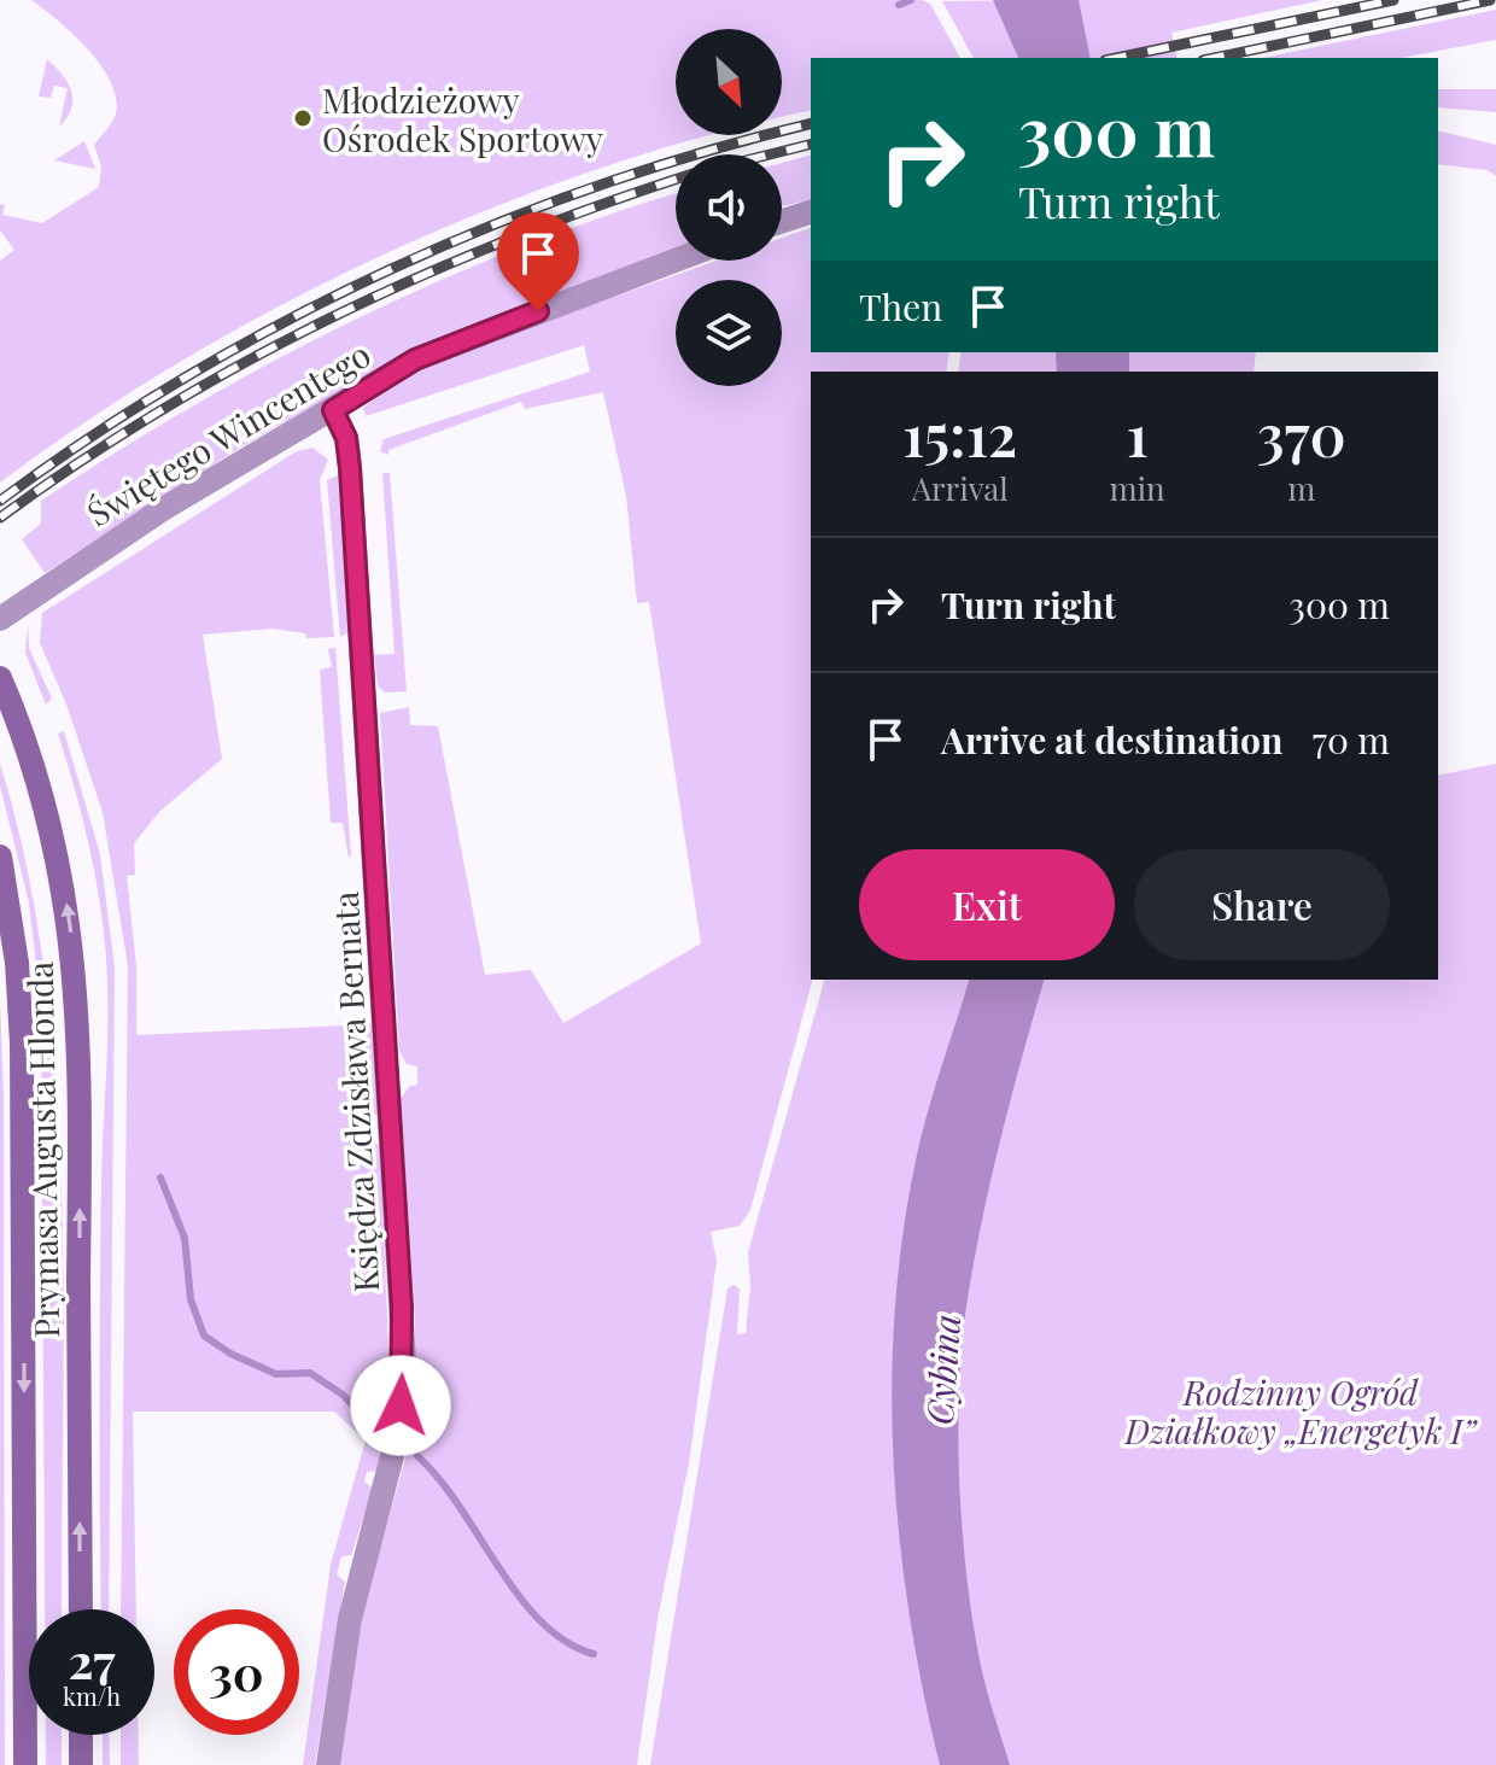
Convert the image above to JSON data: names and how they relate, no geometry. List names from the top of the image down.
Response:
{
  "streets": {
    "main road": ["Prymasa Augusta Hlonda"],
    "street": ["Świętego Wincentego", "Księdza Zdzisława Bernata"]
  },
  "crossings": [
    ["Świętego Wincentego", "Księdza Zdzisława Bernata"]
  ],
  "water": ["Cybina"],
  "parks": ["Rodzinny Ogród Działkowy „Energetyk I”"],
  "places": ["Młodzieżowy Ośrodek Sportowy"],
  "north": "bottom right",
  "page": {
    "turn": ["300 m", "Turn right"],
    "then": "Then",
    "eta": [
      "15:12",
      "Arrival",
      "1",
      "min",
      "370",
      "m"
    ],
    "list": [
      {
        "name": "Turn right",
        "value": "300 m"
      },
      {
        "name": "Arrive at destination",
        "value": "70 m"
      }
    ],
    "buttons": ["Exit", "Share"],
    "speed": "27 km/h",
    "limit": "30"
  }
}
